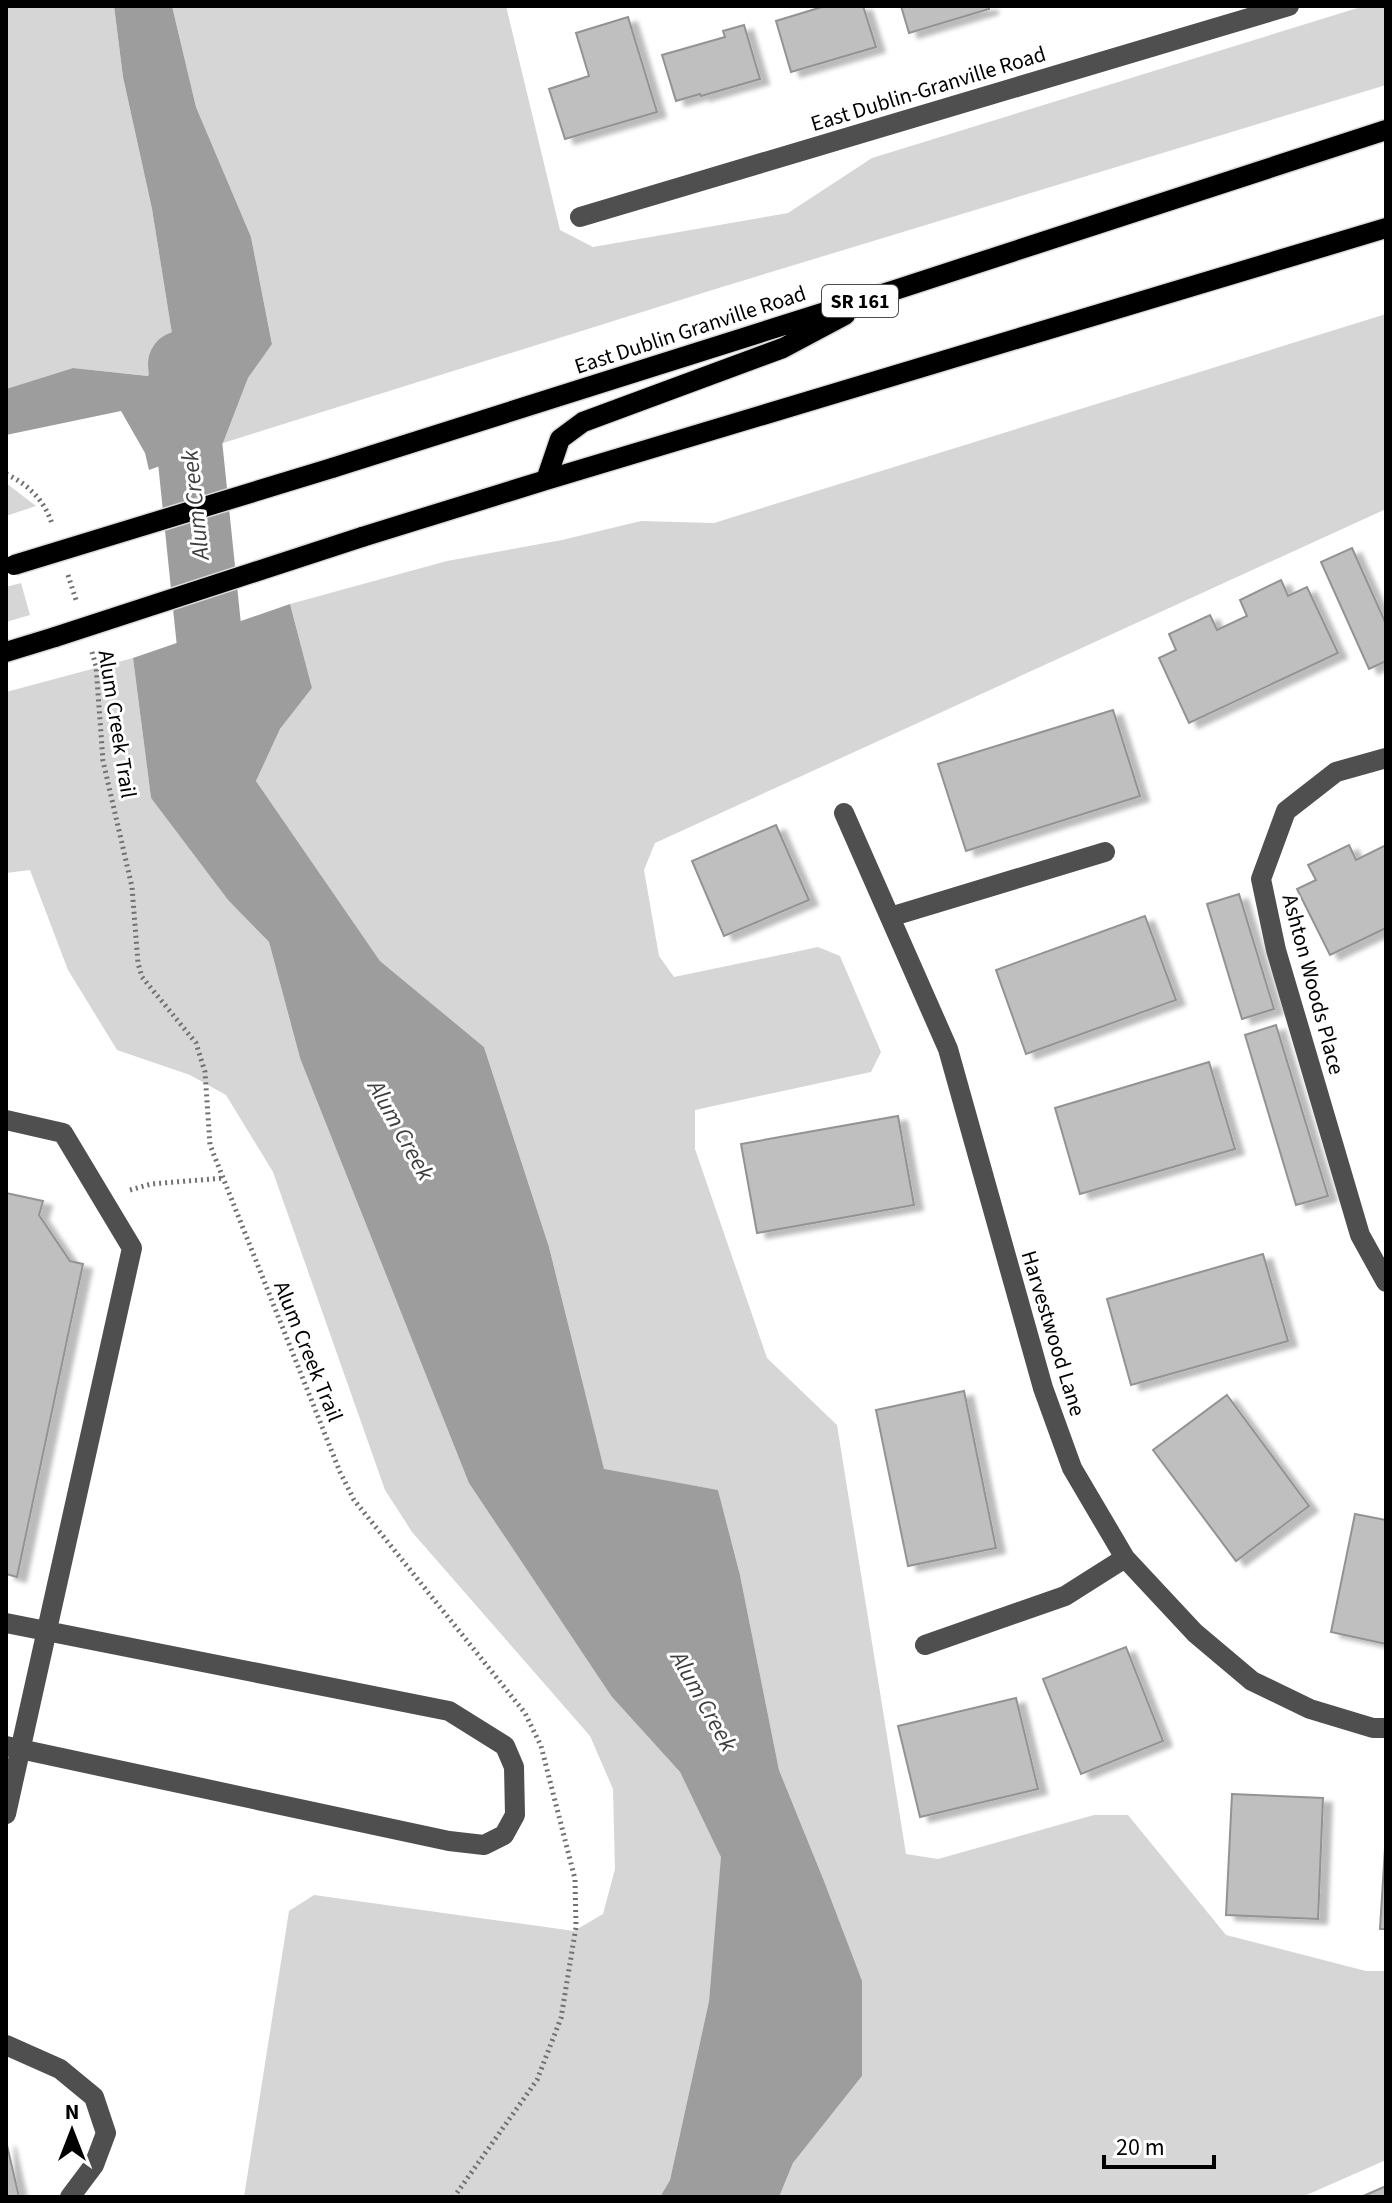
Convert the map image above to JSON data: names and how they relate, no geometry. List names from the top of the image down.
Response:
{
  "streets": {
    "main road": ["SR 161", "East Dublin Granville Road"],
    "street": ["East Dublin-Granville Road", "Ashton Woods Place", "Harvestwood Lane"],
    "path": ["Alum Creek Trail"]
  },
  "water": ["Alum Creek"],
  "scale_bar": "20 m",
  "north": "top"
}
